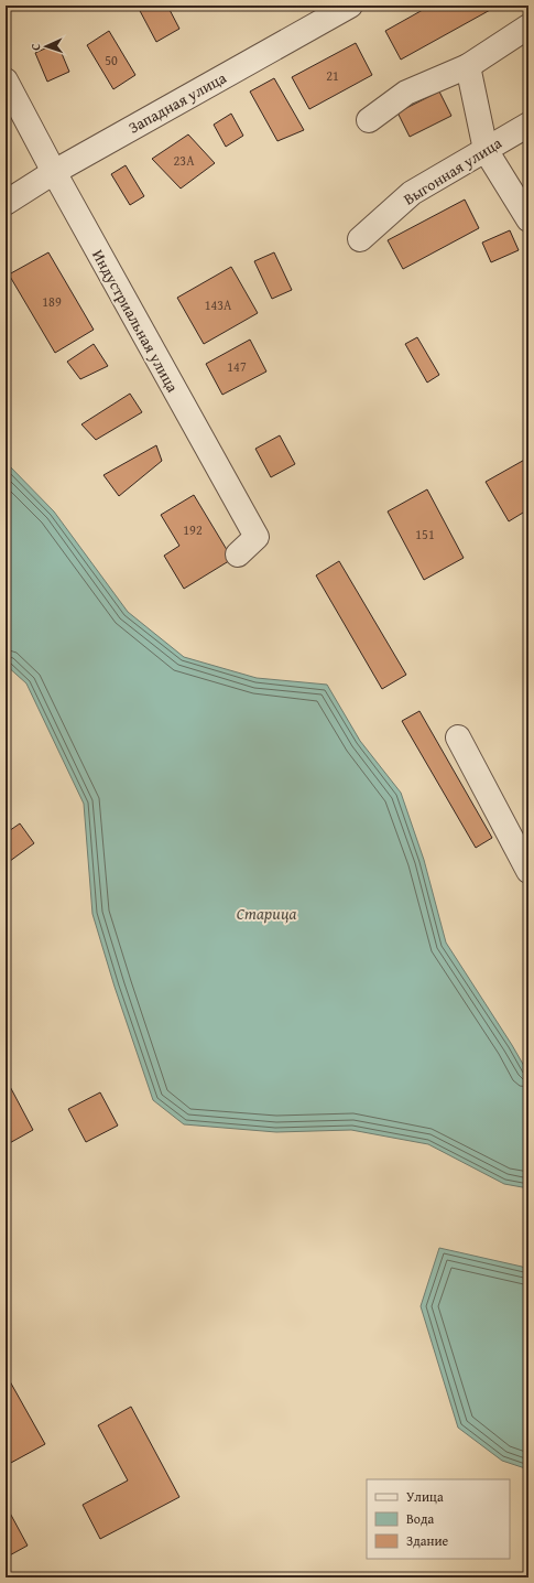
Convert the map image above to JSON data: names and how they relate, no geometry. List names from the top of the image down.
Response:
{
  "streets": {
    "street": ["Западная улица", "Выгонная улица", "Индустриальная улица"]
  },
  "crossings": [
    ["Западная улица", "Индустриальная улица"]
  ],
  "water": ["Старица"],
  "house_numbers": [
    "50",
    "21",
    "23А",
    "189",
    "143А",
    "147",
    "192",
    "151"
  ],
  "legend": ["Улица", "Вода", "Здание"],
  "north": "left"
}
